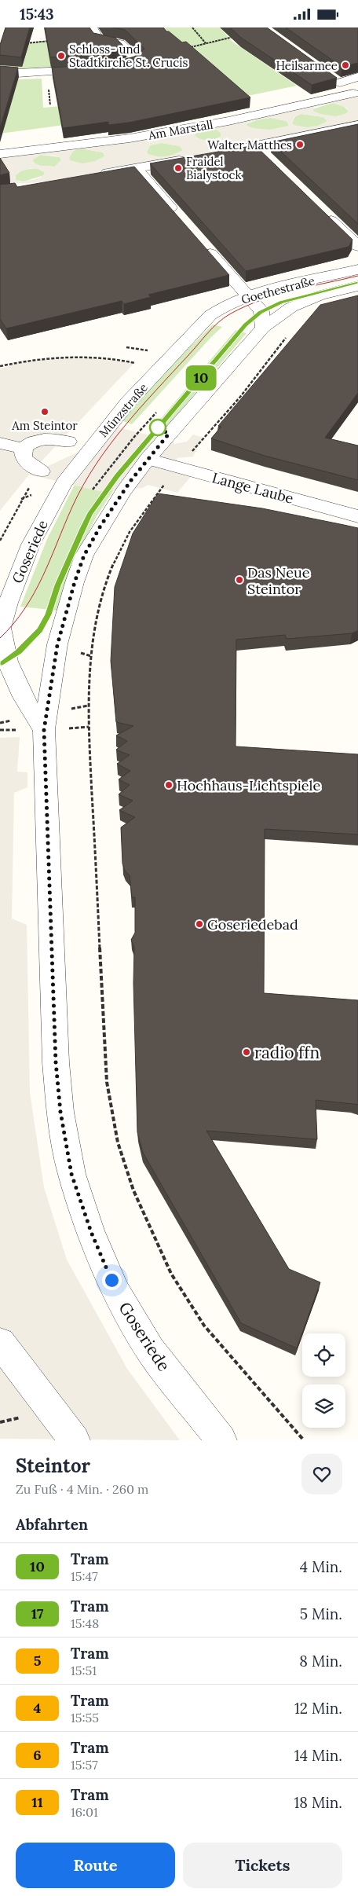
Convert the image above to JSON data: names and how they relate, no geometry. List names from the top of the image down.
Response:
{
  "streets": {
    "street": [
      "Am Marstall",
      "Goethestraße",
      "Münzstraße",
      "Lange Laube",
      "Goseriede"
    ]
  },
  "crossings": [
    ["Goethestraße", "Münzstraße"],
    ["Münzstraße", "Goseriede"],
    ["Lange Laube", "Goseriede"]
  ],
  "places": [
    "Schloss- und Stadtkirche St. Crucis",
    "Heilsarmee",
    "Walter Matthes",
    "Fraidel Bialystock",
    "Am Steintor",
    "Das Neue Steintor",
    "Hochhaus-Lichtspiele",
    "Goseriedebad",
    "radio ffn"
  ],
  "lines": ["tram line 10"],
  "page": {
    "status": "15:43",
    "on_map": "10",
    "heading": [
      ["Steintor", "Zu Fuß · 4 Min. · 260 m"],
      "Abfahrten"
    ],
    "list": [
      {
        "mark": "10",
        "name": "Tram",
        "note": "15:47",
        "value": "4 Min."
      },
      {
        "mark": "17",
        "name": "Tram",
        "note": "15:48",
        "value": "5 Min."
      },
      {
        "mark": "5",
        "name": "Tram",
        "note": "15:51",
        "value": "8 Min."
      },
      {
        "mark": "4",
        "name": "Tram",
        "note": "15:55",
        "value": "12 Min."
      },
      {
        "mark": "6",
        "name": "Tram",
        "note": "15:57",
        "value": "14 Min."
      },
      {
        "mark": "11",
        "name": "Tram",
        "note": "16:01",
        "value": "18 Min."
      }
    ],
    "buttons": ["Route", "Tickets"]
  }
}
